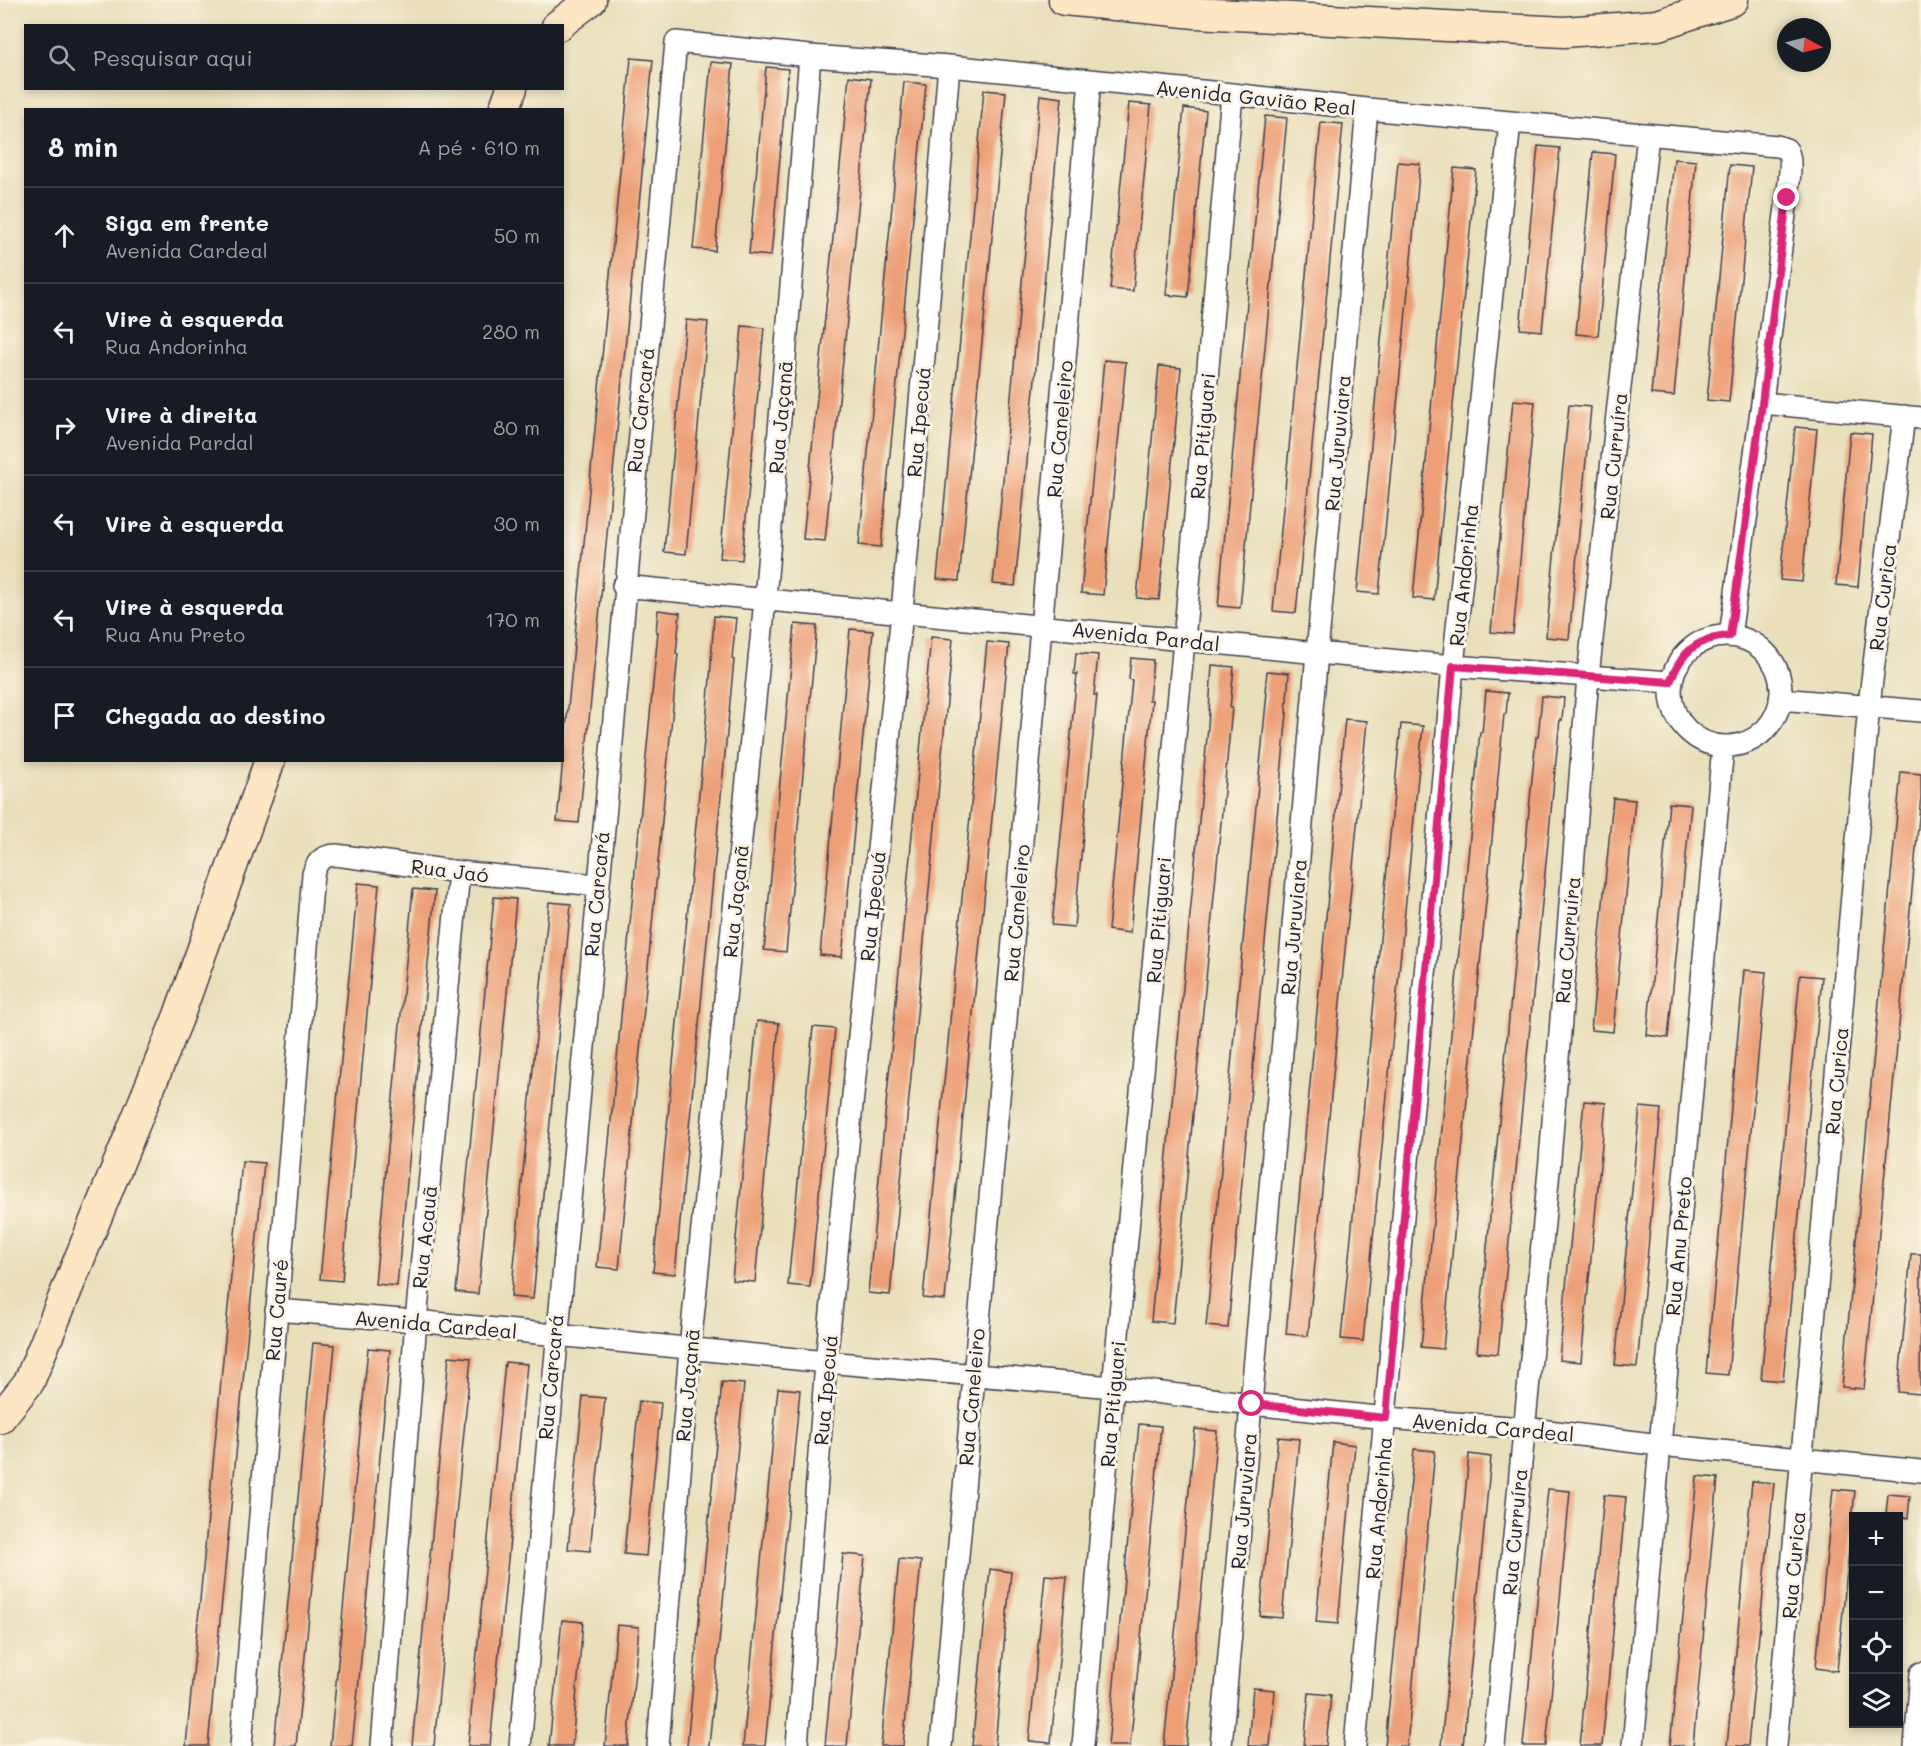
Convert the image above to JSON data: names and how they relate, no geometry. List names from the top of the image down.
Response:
{
  "streets": {
    "street": [
      "Avenida Gavião Real",
      "Rua Carcará",
      "Rua Jaçanã",
      "Rua Ipecuá",
      "Rua Caneleiro",
      "Rua Pitiguari",
      "Rua Juruviara",
      "Rua Curruíra",
      "Rua Andorinha",
      "Rua Curica",
      "Avenida Pardal",
      "Rua Jaó",
      "Rua Acauã",
      "Rua Anu Preto",
      "Rua Cauré",
      "Avenida Cardeal"
    ]
  },
  "crossings": [
    ["Avenida Gavião Real", "Rua Carcará"],
    ["Avenida Gavião Real", "Rua Jaçanã"],
    ["Avenida Gavião Real", "Rua Ipecuá"],
    ["Avenida Gavião Real", "Rua Caneleiro"],
    ["Avenida Gavião Real", "Rua Pitiguari"],
    ["Avenida Gavião Real", "Rua Juruviara"],
    ["Avenida Gavião Real", "Rua Curruíra"],
    ["Avenida Gavião Real", "Rua Andorinha"],
    ["Rua Carcará", "Avenida Pardal"],
    ["Rua Carcará", "Rua Jaó"],
    ["Rua Carcará", "Avenida Cardeal"],
    ["Rua Jaçanã", "Avenida Pardal"],
    ["Rua Jaçanã", "Avenida Cardeal"],
    ["Rua Ipecuá", "Avenida Pardal"],
    ["Rua Ipecuá", "Avenida Cardeal"],
    ["Rua Caneleiro", "Avenida Pardal"],
    ["Rua Caneleiro", "Avenida Cardeal"],
    ["Rua Pitiguari", "Avenida Pardal"],
    ["Rua Pitiguari", "Avenida Cardeal"],
    ["Rua Juruviara", "Avenida Pardal"],
    ["Rua Juruviara", "Avenida Cardeal"],
    ["Rua Curruíra", "Avenida Pardal"],
    ["Rua Curruíra", "Avenida Cardeal"],
    ["Rua Andorinha", "Avenida Pardal"],
    ["Rua Andorinha", "Avenida Cardeal"],
    ["Rua Curica", "Avenida Cardeal"],
    ["Avenida Pardal", "Rua Anu Preto"],
    ["Rua Jaó", "Rua Acauã"],
    ["Rua Jaó", "Rua Cauré"],
    ["Rua Acauã", "Avenida Cardeal"],
    ["Rua Anu Preto", "Avenida Cardeal"],
    ["Rua Cauré", "Avenida Cardeal"]
  ],
  "north": "right",
  "page": {
    "search": "Pesquisar aqui",
    "heading": ["8 min", "A pé · 610 m"],
    "list": [
      ["Siga em frente", "Avenida Cardeal", "50 m"],
      ["Vire à esquerda", "Rua Andorinha", "280 m"],
      ["Vire à direita", "Avenida Pardal", "80 m"],
      ["Vire à esquerda", "30 m"],
      ["Vire à esquerda", "Rua Anu Preto", "170 m"],
      "Chegada ao destino"
    ],
    "map_buttons": ["+", "−"]
  }
}
